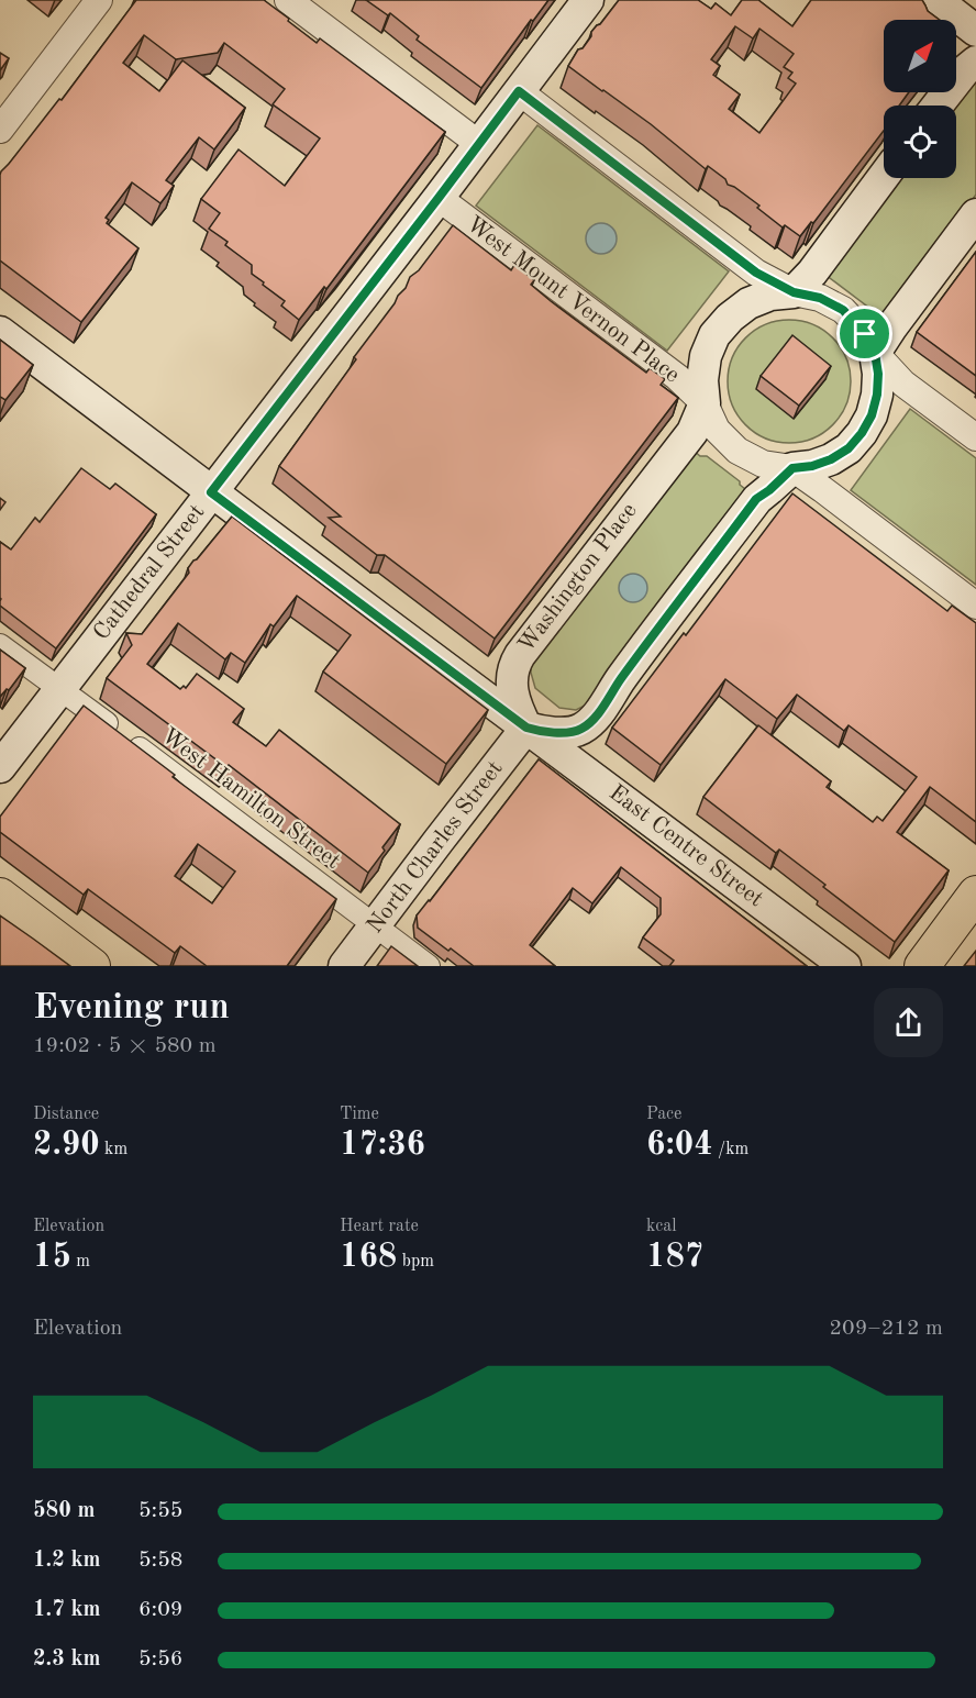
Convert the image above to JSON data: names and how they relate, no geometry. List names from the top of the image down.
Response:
{
  "streets": {
    "main road": [
      "Cathedral Street",
      "Washington Place",
      "East Centre Street",
      "North Charles Street"
    ],
    "street": ["West Mount Vernon Place", "West Hamilton Street"]
  },
  "crossings": [
    ["West Mount Vernon Place", "Cathedral Street"],
    ["West Mount Vernon Place", "Washington Place"],
    ["Cathedral Street", "West Hamilton Street"],
    ["Cathedral Street", "East Centre Street"],
    ["Washington Place", "East Centre Street"],
    ["Washington Place", "North Charles Street"],
    ["West Hamilton Street", "North Charles Street"],
    ["East Centre Street", "North Charles Street"]
  ],
  "north": "top right",
  "page": {
    "heading": ["Evening run", "19:02 · 5 × 580 m"],
    "stats": [
      ["Distance", "2.90 km"],
      ["Time", "17:36"],
      ["Pace", "6:04 /km"],
      ["Elevation", "15 m"],
      ["Heart rate", "168 bpm"],
      ["kcal", "187"]
    ],
    "chart": ["Elevation", "209–212 m"],
    "list": [
      {
        "name": "580 m",
        "note": "5:55"
      },
      {
        "name": "1.2 km",
        "note": "5:58"
      },
      {
        "name": "1.7 km",
        "note": "6:09"
      },
      {
        "name": "2.3 km",
        "note": "5:56"
      }
    ]
  }
}
